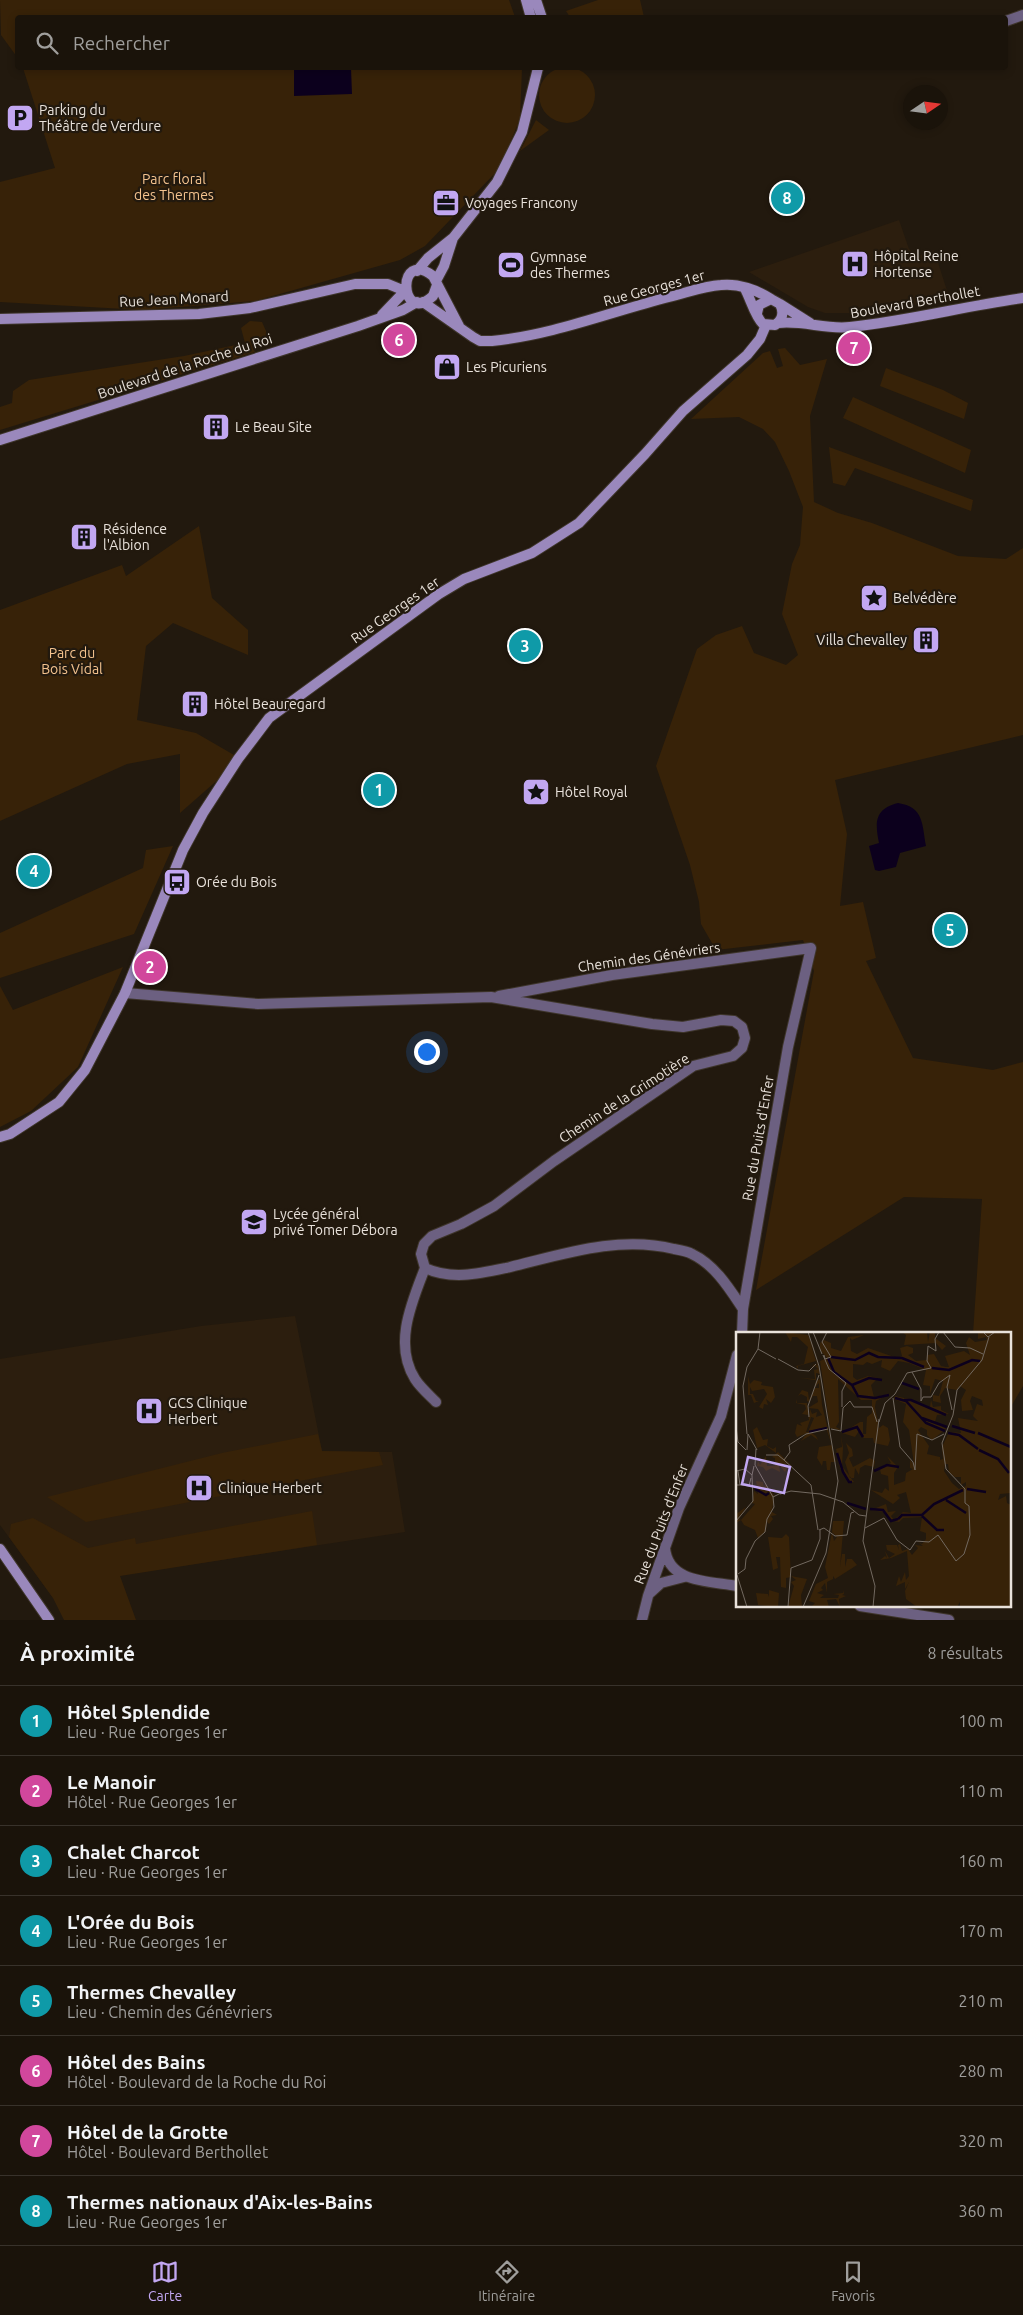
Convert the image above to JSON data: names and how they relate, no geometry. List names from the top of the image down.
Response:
{
  "streets": {
    "main road": [
      "Rue Georges 1er",
      "Rue Jean Monard",
      "Boulevard Berthollet",
      "Boulevard de la Roche du Roi"
    ],
    "street": ["Chemin des Génévriers", "Chemin de la Grimotière", "Rue du Puits d'Enfer"]
  },
  "crossings": [
    ["Rue Georges 1er", "Rue Jean Monard"],
    ["Rue Georges 1er", "Boulevard Berthollet"],
    ["Rue Georges 1er", "Boulevard de la Roche du Roi"],
    ["Rue Georges 1er", "Chemin de la Grimotière"],
    ["Rue Jean Monard", "Boulevard de la Roche du Roi"],
    ["Chemin des Génévriers", "Chemin de la Grimotière"],
    ["Chemin des Génévriers", "Rue du Puits d'Enfer"]
  ],
  "parks": ["Parc floral des Thermes", "Parc du Bois Vidal"],
  "places": {
    "parking": ["Parking du Théâtre de Verdure"],
    "office": ["Voyages Francony"],
    "hospital": ["Hôpital Reine Hortense", "GCS Clinique Herbert", "Clinique Herbert"],
    "sports": ["Gymnase des Thermes"],
    "shop": ["Les Picuriens"],
    "building": [
      "Le Beau Site",
      "Résidence l'Albion",
      "Villa Chevalley",
      "Hôtel Beauregard"
    ],
    "place": ["Belvédère", "Hôtel Royal"],
    "bus stop": ["Orée du Bois"],
    "school or university": ["Lycée général privé Tomer Débora"]
  },
  "north": "right",
  "page": {
    "search": "Rechercher",
    "pins": [
      "8",
      "6",
      "7",
      "3",
      "1",
      "4",
      "5",
      "2"
    ],
    "heading": ["À proximité", "8 résultats"],
    "list": [
      {
        "mark": "1",
        "name": "Hôtel Splendide",
        "note": "Lieu · Rue Georges 1er",
        "value": "100 m"
      },
      {
        "mark": "2",
        "name": "Le Manoir",
        "note": "Hôtel · Rue Georges 1er",
        "value": "110 m"
      },
      {
        "mark": "3",
        "name": "Chalet Charcot",
        "note": "Lieu · Rue Georges 1er",
        "value": "160 m"
      },
      {
        "mark": "4",
        "name": "L'Orée du Bois",
        "note": "Lieu · Rue Georges 1er",
        "value": "170 m"
      },
      {
        "mark": "5",
        "name": "Thermes Chevalley",
        "note": "Lieu · Chemin des Génévriers",
        "value": "210 m"
      },
      {
        "mark": "6",
        "name": "Hôtel des Bains",
        "note": "Hôtel · Boulevard de la Roche du Roi",
        "value": "280 m"
      },
      {
        "mark": "7",
        "name": "Hôtel de la Grotte",
        "note": "Hôtel · Boulevard Berthollet",
        "value": "320 m"
      },
      {
        "mark": "8",
        "name": "Thermes nationaux d'Aix-les-Bains",
        "note": "Lieu · Rue Georges 1er",
        "value": "360 m"
      }
    ],
    "nav": ["Carte", "Itinéraire", "Favoris"]
  }
}
